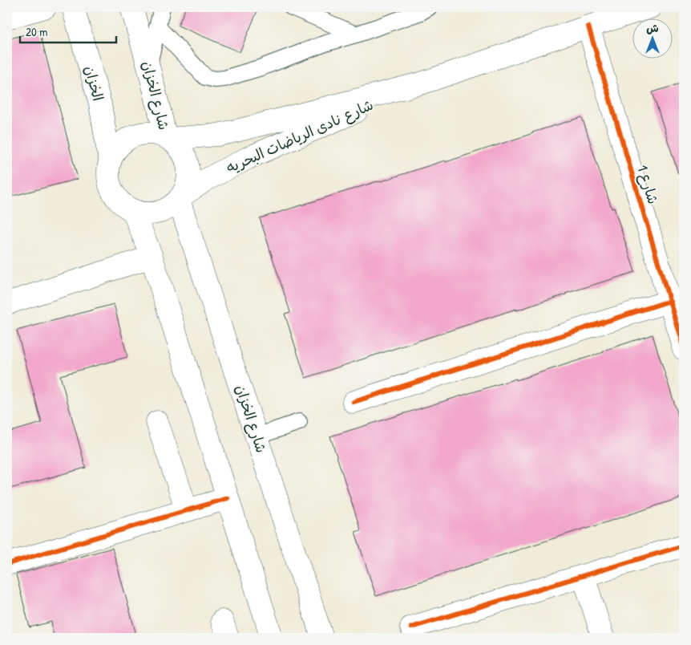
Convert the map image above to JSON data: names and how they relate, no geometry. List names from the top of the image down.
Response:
{
  "streets": {
    "main road": [
      "الخزان",
      "شارع الخزان",
      "شارع نادى الرياضات البحريه",
      "شارع 1"
    ]
  },
  "crossings": [
    ["الخزان", "شارع الخزان"],
    ["الخزان", "شارع نادى الرياضات البحريه"],
    ["شارع الخزان", "شارع نادى الرياضات البحريه"],
    ["شارع نادى الرياضات البحريه", "شارع 1"]
  ],
  "scale_bar": "20 m",
  "north": "top"
}
